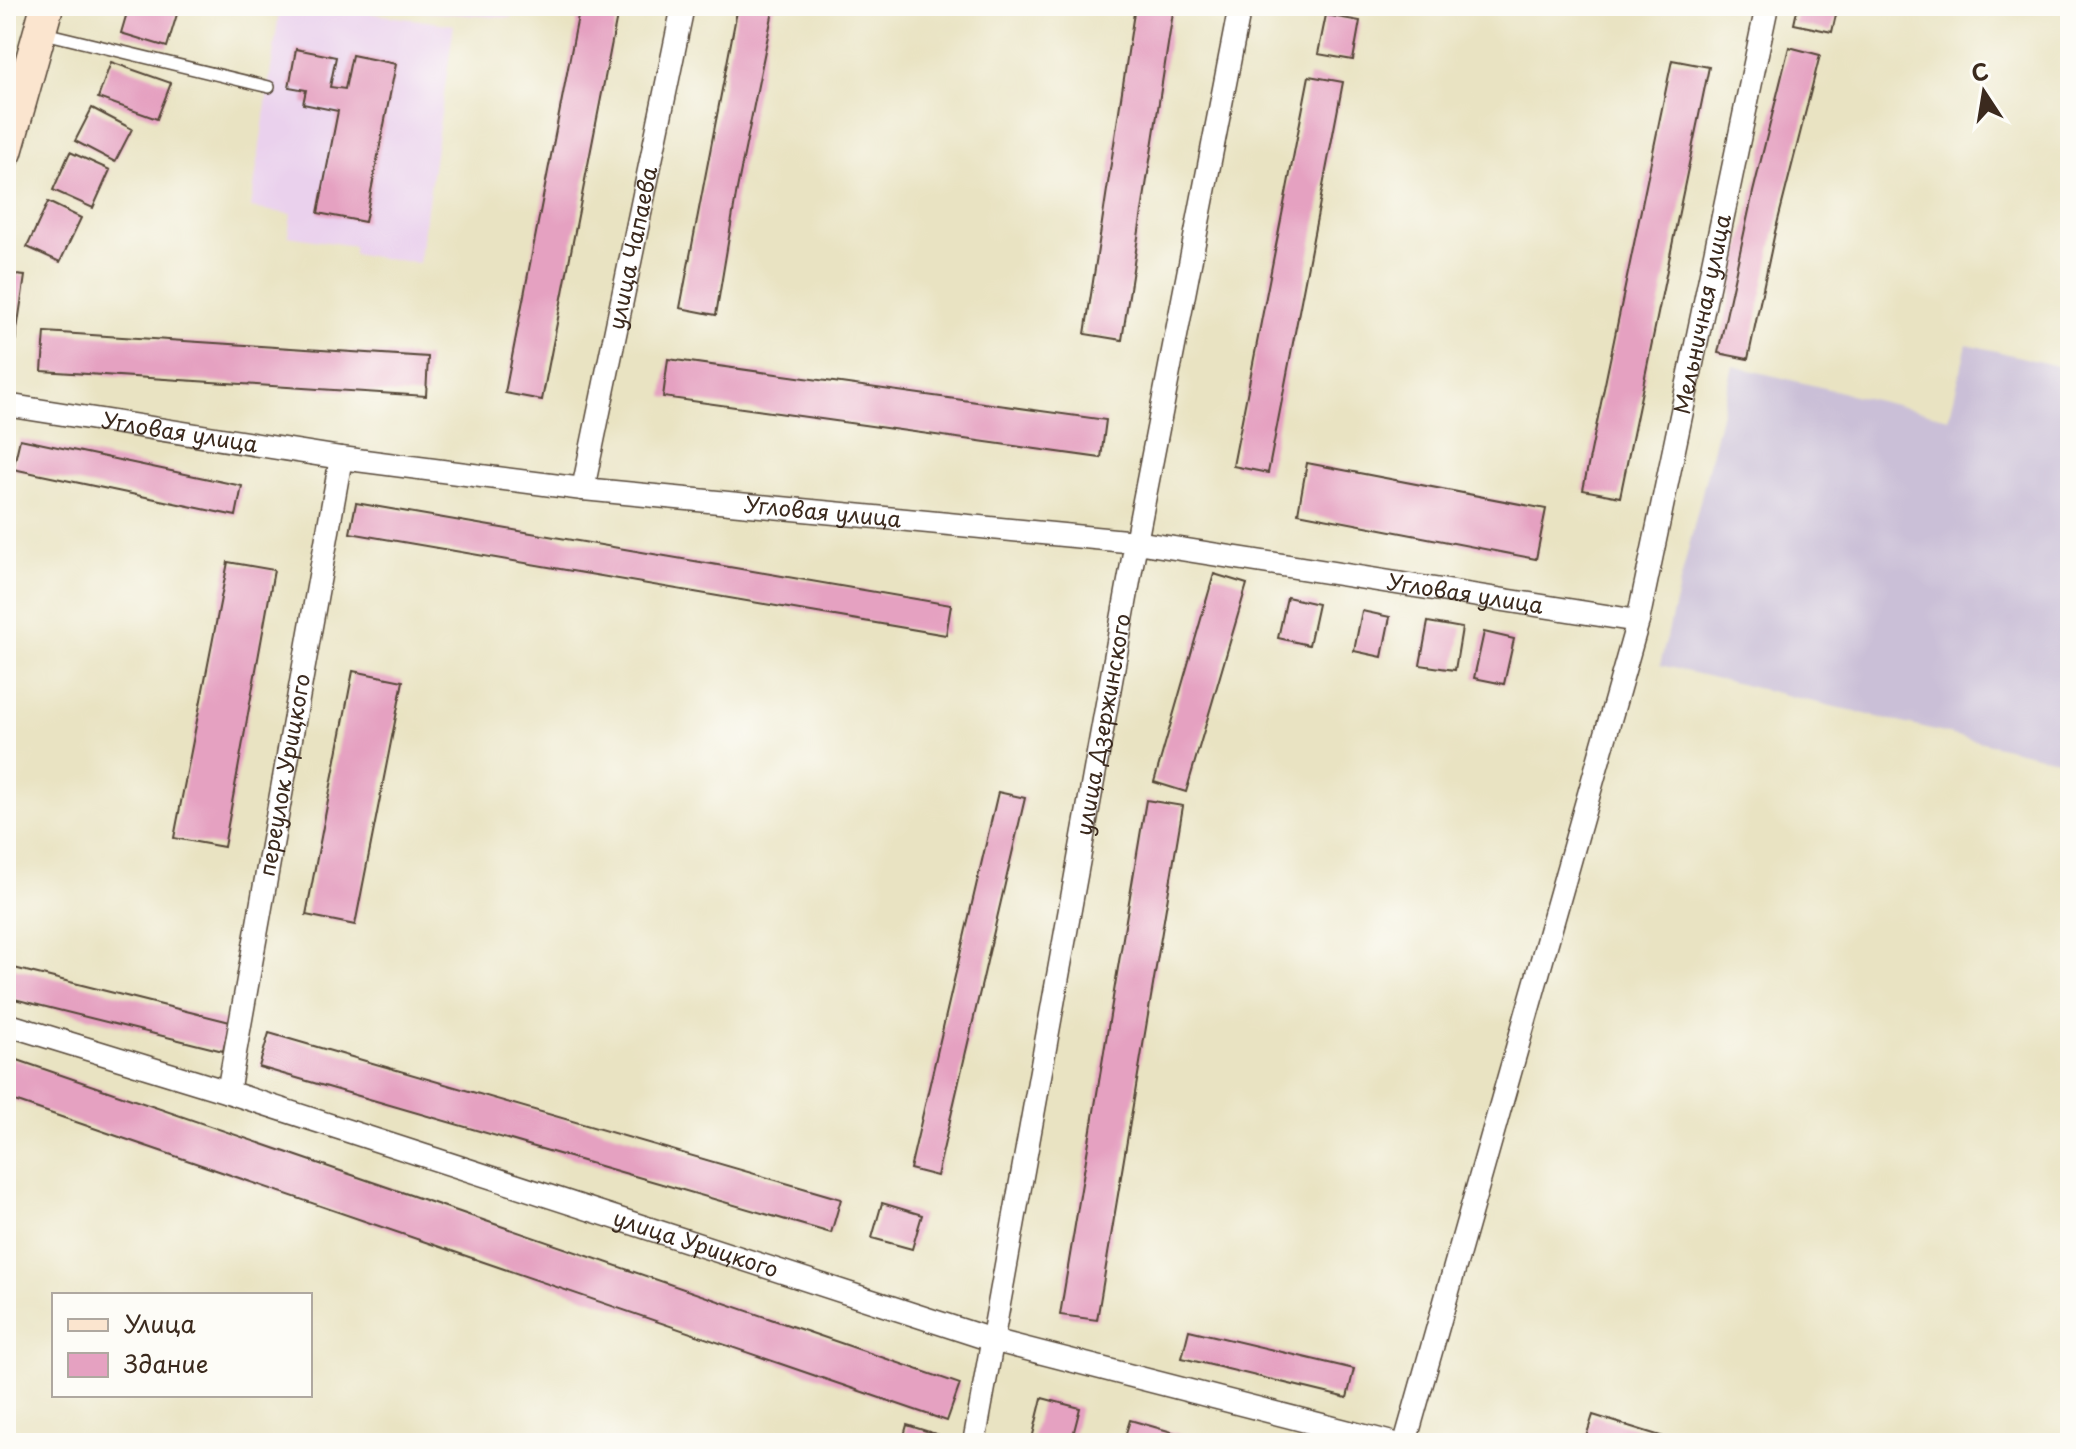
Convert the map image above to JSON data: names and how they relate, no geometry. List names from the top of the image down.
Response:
{
  "streets": {
    "street": [
      "улица Чапаева",
      "Мельничная улица",
      "Угловая улица",
      "улица Дзержинского",
      "переулок Урицкого",
      "улица Урицкого"
    ]
  },
  "crossings": [
    ["улица Чапаева", "Угловая улица"],
    ["Мельничная улица", "Угловая улица"],
    ["Угловая улица", "улица Дзержинского"],
    ["Угловая улица", "переулок Урицкого"],
    ["улица Дзержинского", "улица Урицкого"],
    ["переулок Урицкого", "улица Урицкого"]
  ],
  "legend": ["Улица", "Здание"],
  "north": "top"
}
